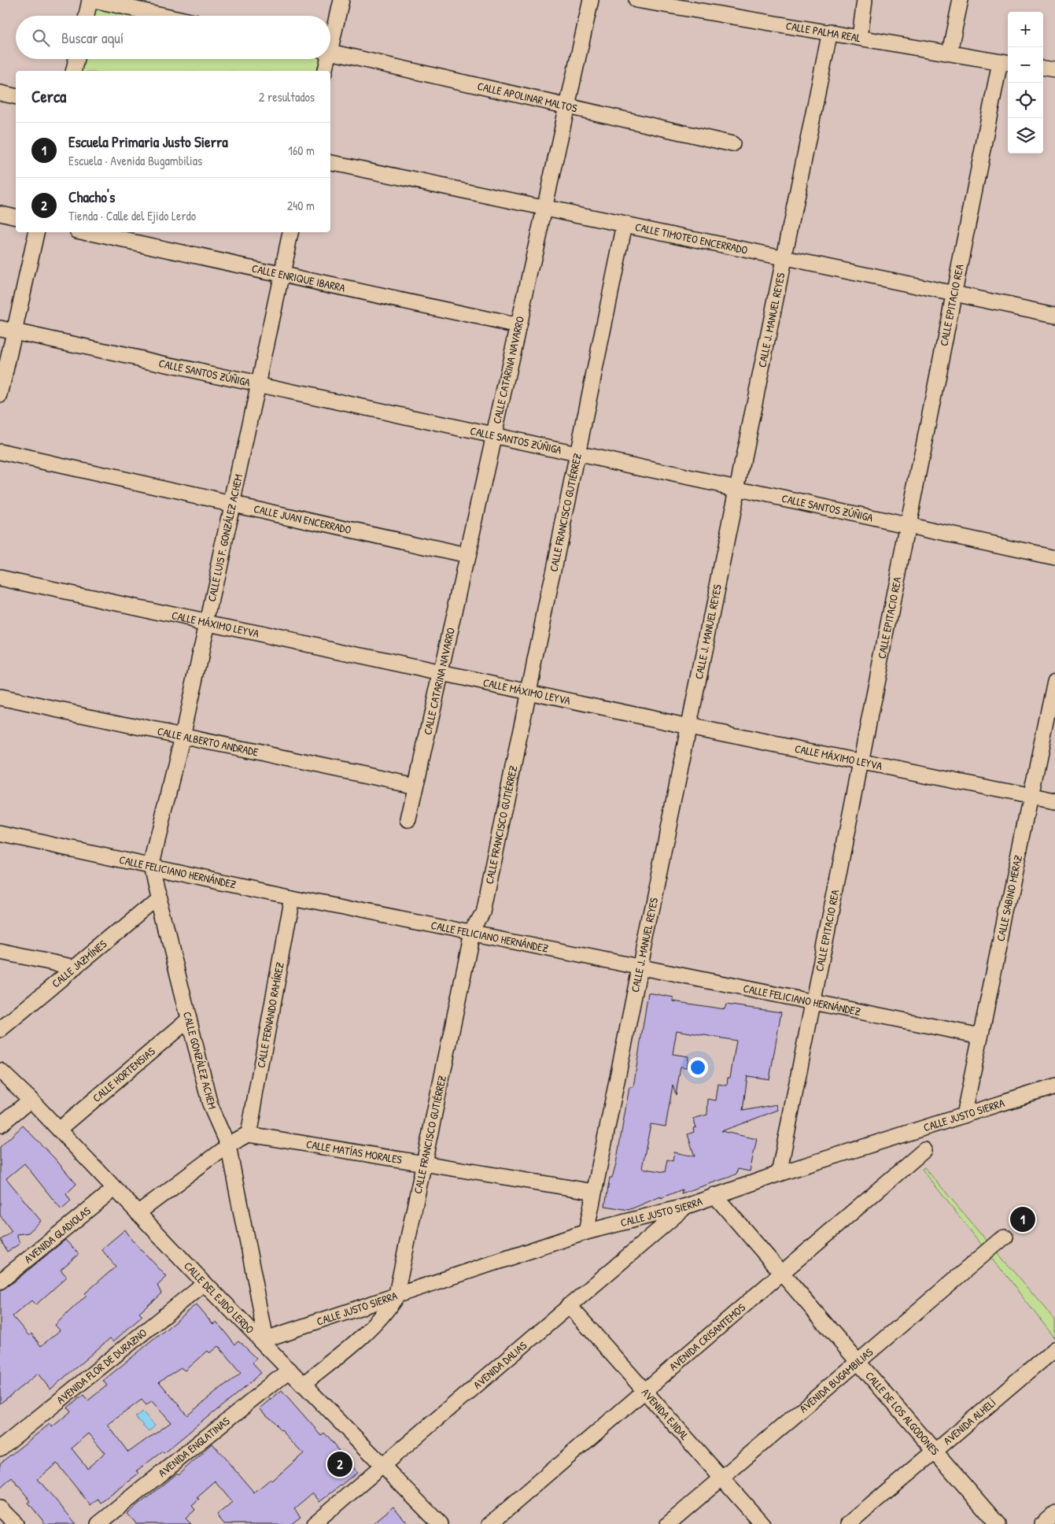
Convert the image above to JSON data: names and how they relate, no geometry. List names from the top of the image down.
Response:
{
  "streets": {
    "street": [
      "CALLE PALMA REAL",
      "CALLE APOLINAR MALTOS",
      "CALLE TIMOTEO ENCERRADO",
      "CALLE ENRIQUE IBARRA",
      "CALLE EPITACIO REA",
      "CALLE J. MANUEL REYES",
      "CALLE CATARINA NAVARRO",
      "CALLE SANTOS ZÚÑIGA",
      "CALLE FRANCISCO GUTIÉRREZ",
      "CALLE JUAN ENCERRADO",
      "CALLE LUIS F. GONZÁLEZ ACHEM",
      "CALLE MÁXIMO LEYVA",
      "CALLE ALBERTO ANDRADE",
      "CALLE FELICIANO HERNÁNDEZ",
      "CALLE SABINO MERAZ",
      "CALLE JAZMÍNES",
      "CALLE FERNANDO RAMÍREZ",
      "CALLE GONZÁLEZ ACHEM",
      "CALLE HORTENSIAS",
      "CALLE JUSTO SIERRA",
      "CALLE MATÍAS MORALES",
      "AVENIDA GLADIOLAS",
      "CALLE DEL EJIDO LERDO",
      "AVENIDA CRISANTEMOS",
      "AVENIDA DALIAS",
      "AVENIDA FLOR DE DURAZNO",
      "AVENIDA BUGAMBILIAS",
      "CALLE DE LOS ALGODONES",
      "AVENIDA EJIDAL",
      "AVENIDA ALHELÍ",
      "AVENIDA ENGLATINAS"
    ]
  },
  "crossings": [
    ["CALLE PALMA REAL", "CALLE EPITACIO REA"],
    ["CALLE PALMA REAL", "CALLE J. MANUEL REYES"],
    ["CALLE APOLINAR MALTOS", "CALLE CATARINA NAVARRO"],
    ["CALLE TIMOTEO ENCERRADO", "CALLE EPITACIO REA"],
    ["CALLE TIMOTEO ENCERRADO", "CALLE J. MANUEL REYES"],
    ["CALLE TIMOTEO ENCERRADO", "CALLE CATARINA NAVARRO"],
    ["CALLE TIMOTEO ENCERRADO", "CALLE FRANCISCO GUTIÉRREZ"],
    ["CALLE ENRIQUE IBARRA", "CALLE CATARINA NAVARRO"],
    ["CALLE ENRIQUE IBARRA", "CALLE LUIS F. GONZÁLEZ ACHEM"],
    ["CALLE EPITACIO REA", "CALLE SANTOS ZÚÑIGA"],
    ["CALLE EPITACIO REA", "CALLE MÁXIMO LEYVA"],
    ["CALLE EPITACIO REA", "CALLE FELICIANO HERNÁNDEZ"],
    ["CALLE EPITACIO REA", "CALLE JUSTO SIERRA"],
    ["CALLE J. MANUEL REYES", "CALLE SANTOS ZÚÑIGA"],
    ["CALLE J. MANUEL REYES", "CALLE MÁXIMO LEYVA"],
    ["CALLE J. MANUEL REYES", "CALLE FELICIANO HERNÁNDEZ"],
    ["CALLE J. MANUEL REYES", "CALLE JUSTO SIERRA"],
    ["CALLE J. MANUEL REYES", "CALLE MATÍAS MORALES"],
    ["CALLE CATARINA NAVARRO", "CALLE SANTOS ZÚÑIGA"],
    ["CALLE CATARINA NAVARRO", "CALLE JUAN ENCERRADO"],
    ["CALLE CATARINA NAVARRO", "CALLE MÁXIMO LEYVA"],
    ["CALLE CATARINA NAVARRO", "CALLE ALBERTO ANDRADE"],
    ["CALLE SANTOS ZÚÑIGA", "CALLE FRANCISCO GUTIÉRREZ"],
    ["CALLE SANTOS ZÚÑIGA", "CALLE LUIS F. GONZÁLEZ ACHEM"],
    ["CALLE FRANCISCO GUTIÉRREZ", "CALLE MÁXIMO LEYVA"],
    ["CALLE FRANCISCO GUTIÉRREZ", "CALLE FELICIANO HERNÁNDEZ"],
    ["CALLE FRANCISCO GUTIÉRREZ", "CALLE JUSTO SIERRA"],
    ["CALLE FRANCISCO GUTIÉRREZ", "CALLE MATÍAS MORALES"],
    ["CALLE FRANCISCO GUTIÉRREZ", "CALLE DEL EJIDO LERDO"],
    ["CALLE JUAN ENCERRADO", "CALLE LUIS F. GONZÁLEZ ACHEM"],
    ["CALLE LUIS F. GONZÁLEZ ACHEM", "CALLE MÁXIMO LEYVA"],
    ["CALLE LUIS F. GONZÁLEZ ACHEM", "CALLE ALBERTO ANDRADE"],
    ["CALLE LUIS F. GONZÁLEZ ACHEM", "CALLE FELICIANO HERNÁNDEZ"],
    ["CALLE LUIS F. GONZÁLEZ ACHEM", "CALLE GONZÁLEZ ACHEM"],
    ["CALLE MÁXIMO LEYVA", "CALLE SABINO MERAZ"],
    ["CALLE FELICIANO HERNÁNDEZ", "CALLE SABINO MERAZ"],
    ["CALLE FELICIANO HERNÁNDEZ", "CALLE FERNANDO RAMÍREZ"],
    ["CALLE FELICIANO HERNÁNDEZ", "CALLE GONZÁLEZ ACHEM"],
    ["CALLE SABINO MERAZ", "CALLE JUSTO SIERRA"],
    ["CALLE JAZMÍNES", "CALLE GONZÁLEZ ACHEM"],
    ["CALLE FERNANDO RAMÍREZ", "CALLE MATÍAS MORALES"],
    ["CALLE GONZÁLEZ ACHEM", "CALLE HORTENSIAS"],
    ["CALLE GONZÁLEZ ACHEM", "CALLE JUSTO SIERRA"],
    ["CALLE GONZÁLEZ ACHEM", "CALLE DEL EJIDO LERDO"],
    ["CALLE HORTENSIAS", "CALLE DEL EJIDO LERDO"],
    ["CALLE JUSTO SIERRA", "CALLE DEL EJIDO LERDO"],
    ["CALLE JUSTO SIERRA", "AVENIDA DALIAS"],
    ["CALLE JUSTO SIERRA", "CALLE DE LOS ALGODONES"],
    ["AVENIDA GLADIOLAS", "CALLE DEL EJIDO LERDO"],
    ["CALLE DEL EJIDO LERDO", "AVENIDA DALIAS"],
    ["CALLE DEL EJIDO LERDO", "AVENIDA FLOR DE DURAZNO"],
    ["CALLE DEL EJIDO LERDO", "AVENIDA ENGLATINAS"],
    ["AVENIDA CRISANTEMOS", "CALLE DE LOS ALGODONES"],
    ["AVENIDA CRISANTEMOS", "AVENIDA EJIDAL"],
    ["AVENIDA DALIAS", "AVENIDA EJIDAL"],
    ["AVENIDA BUGAMBILIAS", "CALLE DE LOS ALGODONES"],
    ["AVENIDA BUGAMBILIAS", "AVENIDA EJIDAL"],
    ["CALLE DE LOS ALGODONES", "AVENIDA ALHELÍ"]
  ],
  "page": {
    "map_buttons": ["+", "−"],
    "search": "Buscar aquí",
    "heading": ["Cerca", "2 resultados"],
    "list": [
      {
        "mark": "1",
        "name": "Escuela Primaria Justo Sierra",
        "note": "Escuela · Avenida Bugambilias",
        "value": "160 m"
      },
      {
        "mark": "2",
        "name": "Chacho's",
        "note": "Tienda · Calle del Ejido Lerdo",
        "value": "240 m"
      }
    ],
    "pins": ["1", "2"]
  }
}
